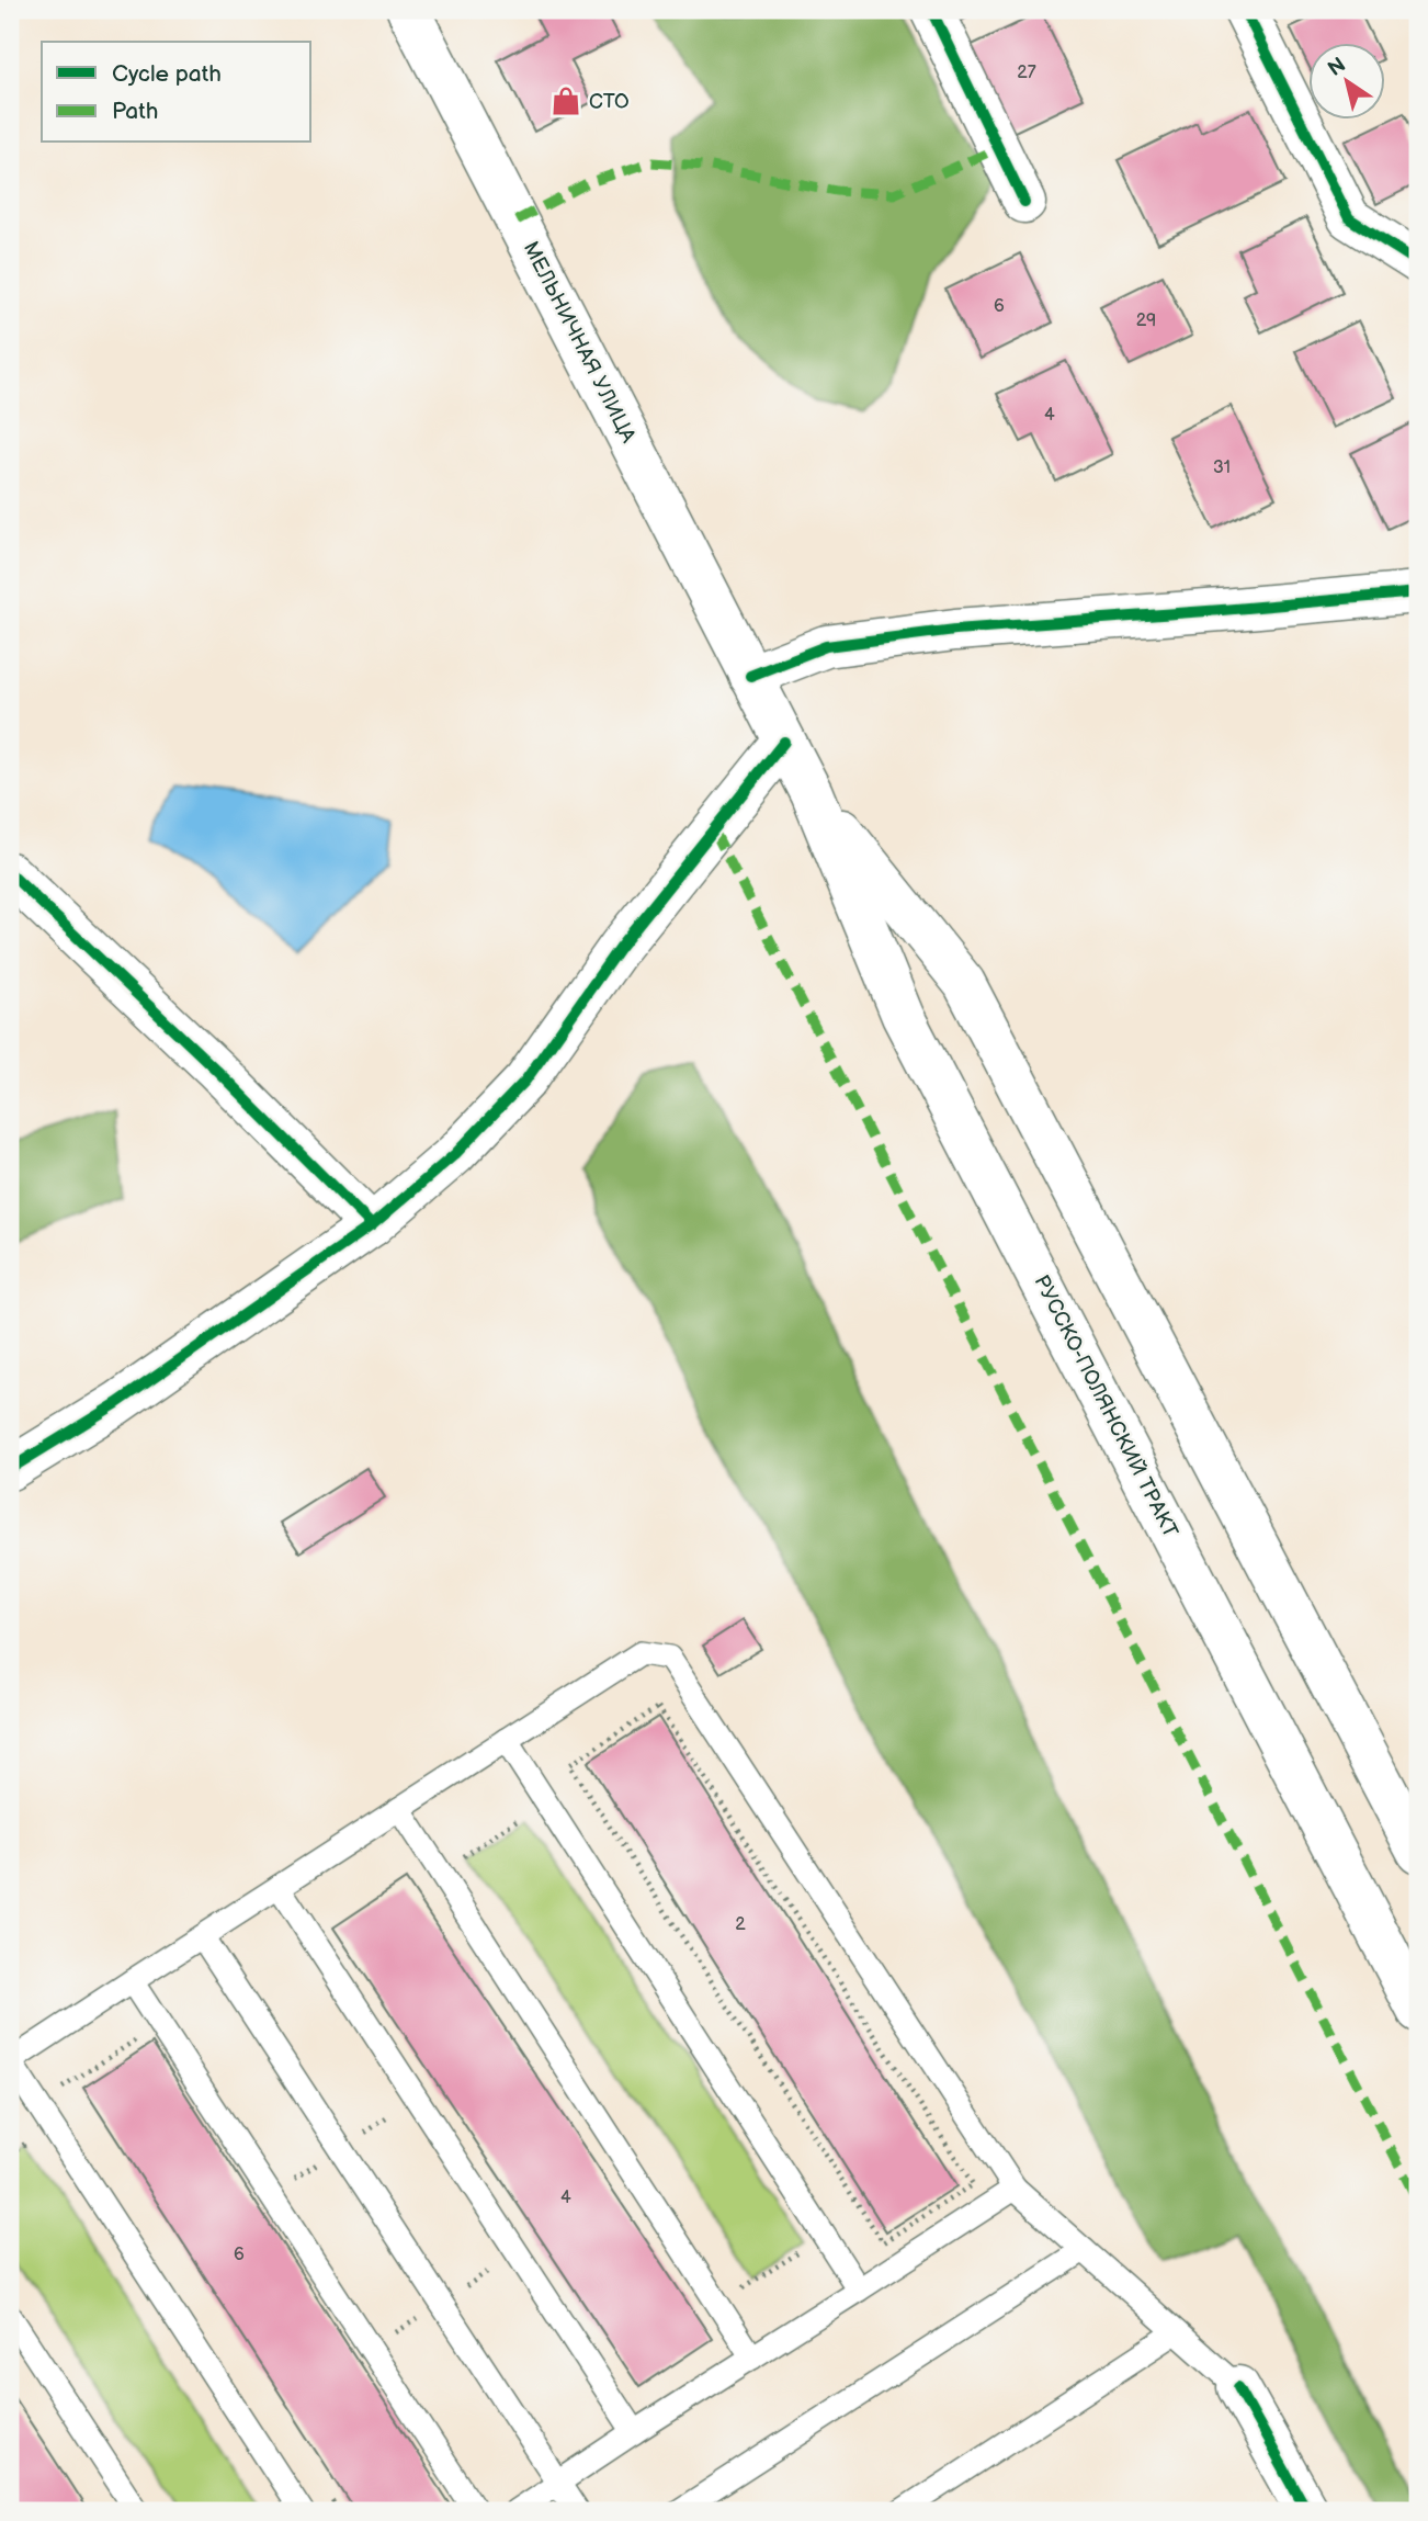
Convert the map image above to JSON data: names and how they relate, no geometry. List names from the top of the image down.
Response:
{
  "streets": {
    "main road": ["МЕЛЬНИЧНАЯ УЛИЦА", "РУССКО-ПОЛЯНСКИЙ ТРАКТ"]
  },
  "crossings": [
    ["МЕЛЬНИЧНАЯ УЛИЦА", "РУССКО-ПОЛЯНСКИЙ ТРАКТ"]
  ],
  "places": {
    "shop": ["СТО"]
  },
  "house_numbers": [
    "27",
    "6",
    "29",
    "4",
    "31",
    "2",
    "4",
    "6"
  ],
  "legend": ["Cycle path", "Path"],
  "north": "top left"
}
